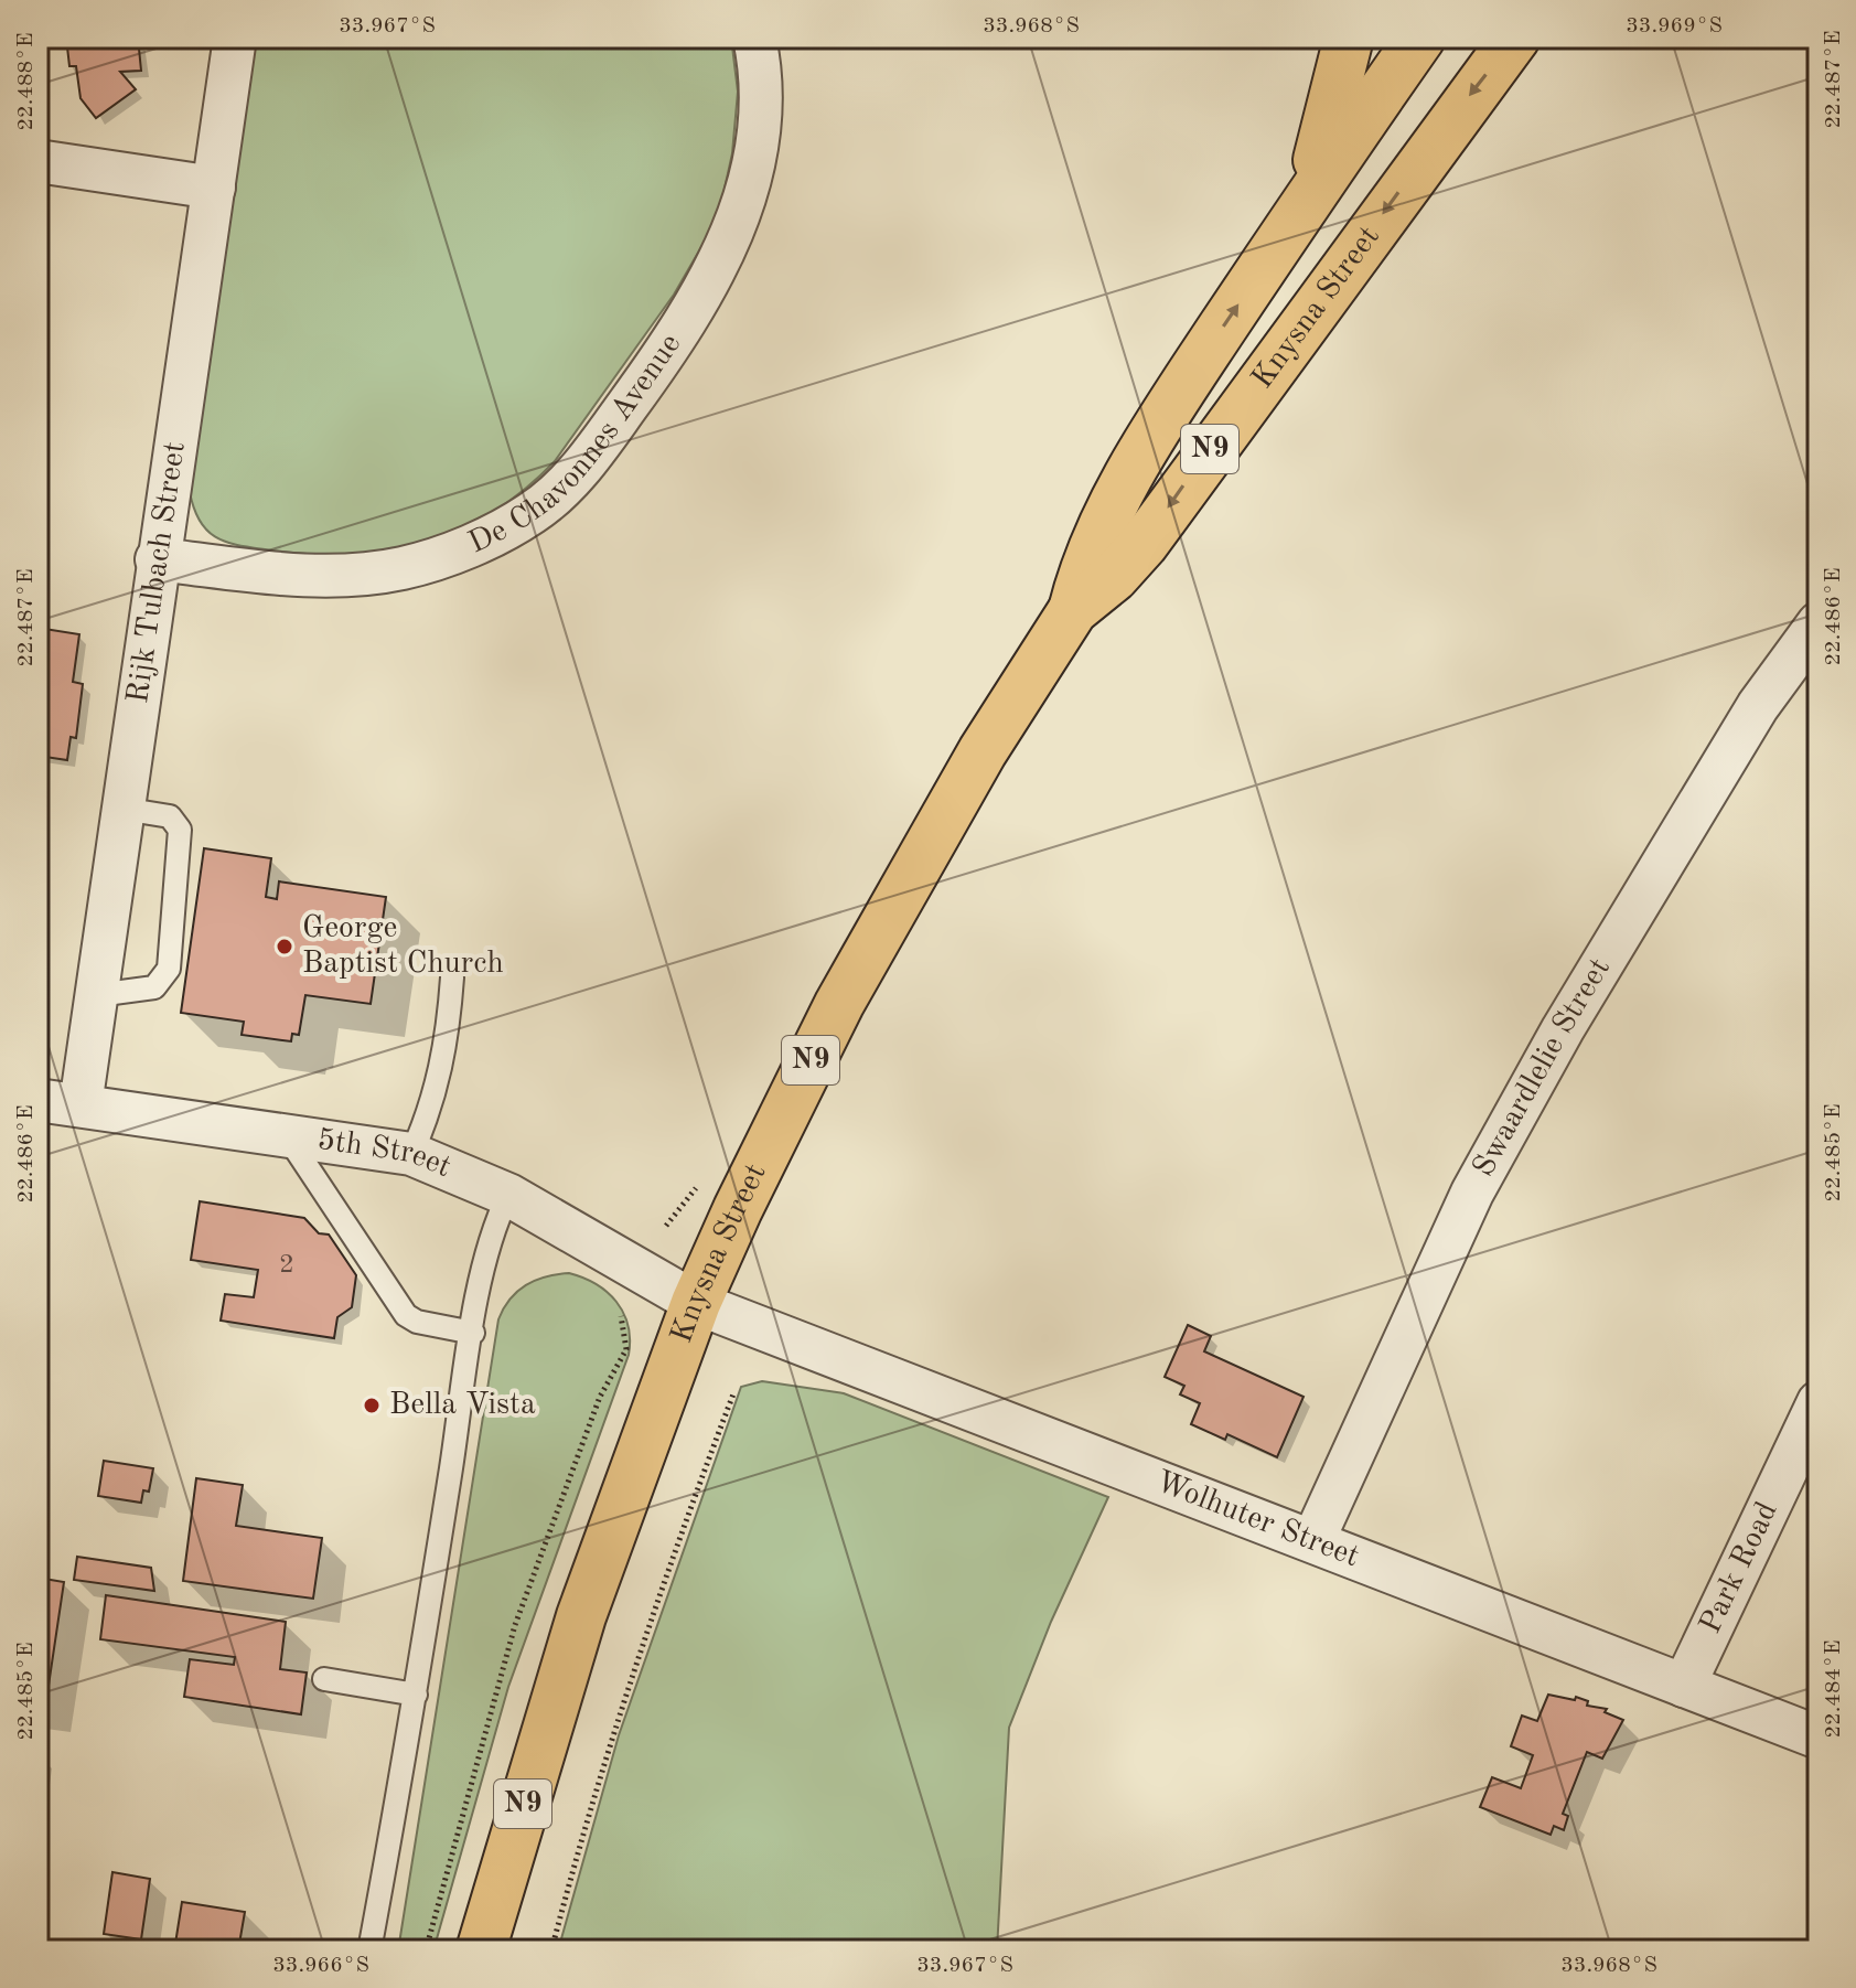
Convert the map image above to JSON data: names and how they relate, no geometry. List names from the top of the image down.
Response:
{
  "streets": {
    "highway": ["Knysna Street", "N9"],
    "street": [
      "De Chavonnes Avenue",
      "Rijk Tulbach Street",
      "Swaardlelie Street",
      "5th Street",
      "Wolhuter Street",
      "Park Road"
    ]
  },
  "crossings": [
    ["Knysna Street", "5th Street"],
    ["Knysna Street", "Wolhuter Street"],
    ["De Chavonnes Avenue", "Rijk Tulbach Street"],
    ["Rijk Tulbach Street", "5th Street"],
    ["Swaardlelie Street", "Wolhuter Street"],
    ["5th Street", "Wolhuter Street"],
    ["Wolhuter Street", "Park Road"]
  ],
  "places": ["George Baptist Church", "Bella Vista"],
  "house_numbers": ["2"],
  "coordinates": [
    "33.967°S",
    "33.968°S",
    "33.969°S",
    "22.487°E",
    "22.488°E",
    "22.486°E",
    "22.485°E",
    "22.484°E",
    "33.966°S"
  ]
}
